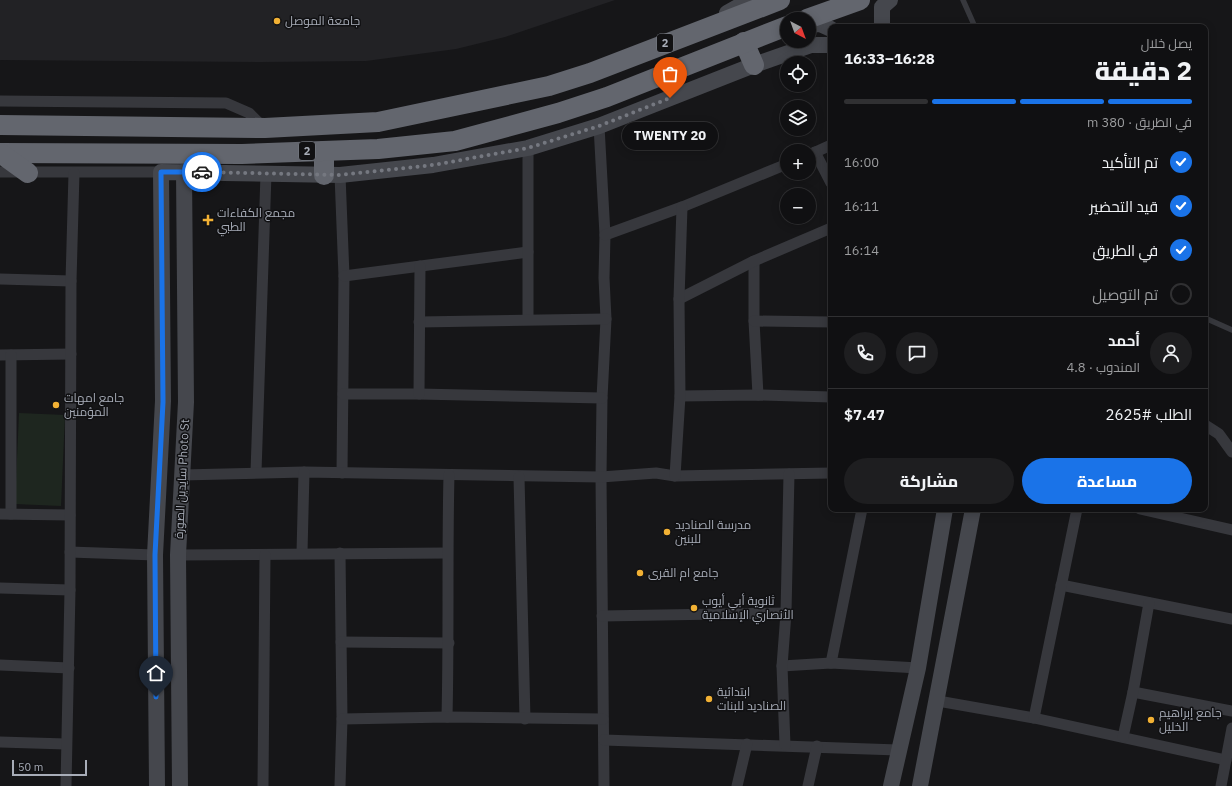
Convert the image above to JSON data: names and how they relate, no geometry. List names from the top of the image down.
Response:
{
  "streets": {
    "highway": ["2"],
    "street": ["سايدين الصورة Photo St"]
  },
  "places": {
    "other": [
      "جامعة الموصل",
      "TWENTY 20",
      "جامع امهات المؤمنين",
      "مدرسة الصناديد للبنين",
      "جامع ام القرى",
      "ثانوية أبي أيوب الأنصاري الإسلامية",
      "ابتدائية الصناديد للبنات",
      "جامع إبراهيم الخليل"
    ],
    "health": ["مجمع الكفاءات الطبي"]
  },
  "scale_bar": "50 m",
  "north": "bottom right",
  "page": {
    "map_buttons": ["+", "−"],
    "heading": ["2 دقيقة", "يصل خلال", "16:28–16:33"],
    "panel": [
      "أحمد",
      "المندوب · 4.8",
      "الطلب #2625",
      "$7.47"
    ],
    "bar": "في الطريق · 380 m",
    "bubble": "TWENTY 20",
    "list": [
      ["تم التأكيد", "16:00"],
      ["قيد التحضير", "16:11"],
      ["في الطريق", "16:14"],
      "تم التوصيل"
    ],
    "buttons": ["مساعدة", "مشاركة"],
    "scale": "50 m"
  }
}
